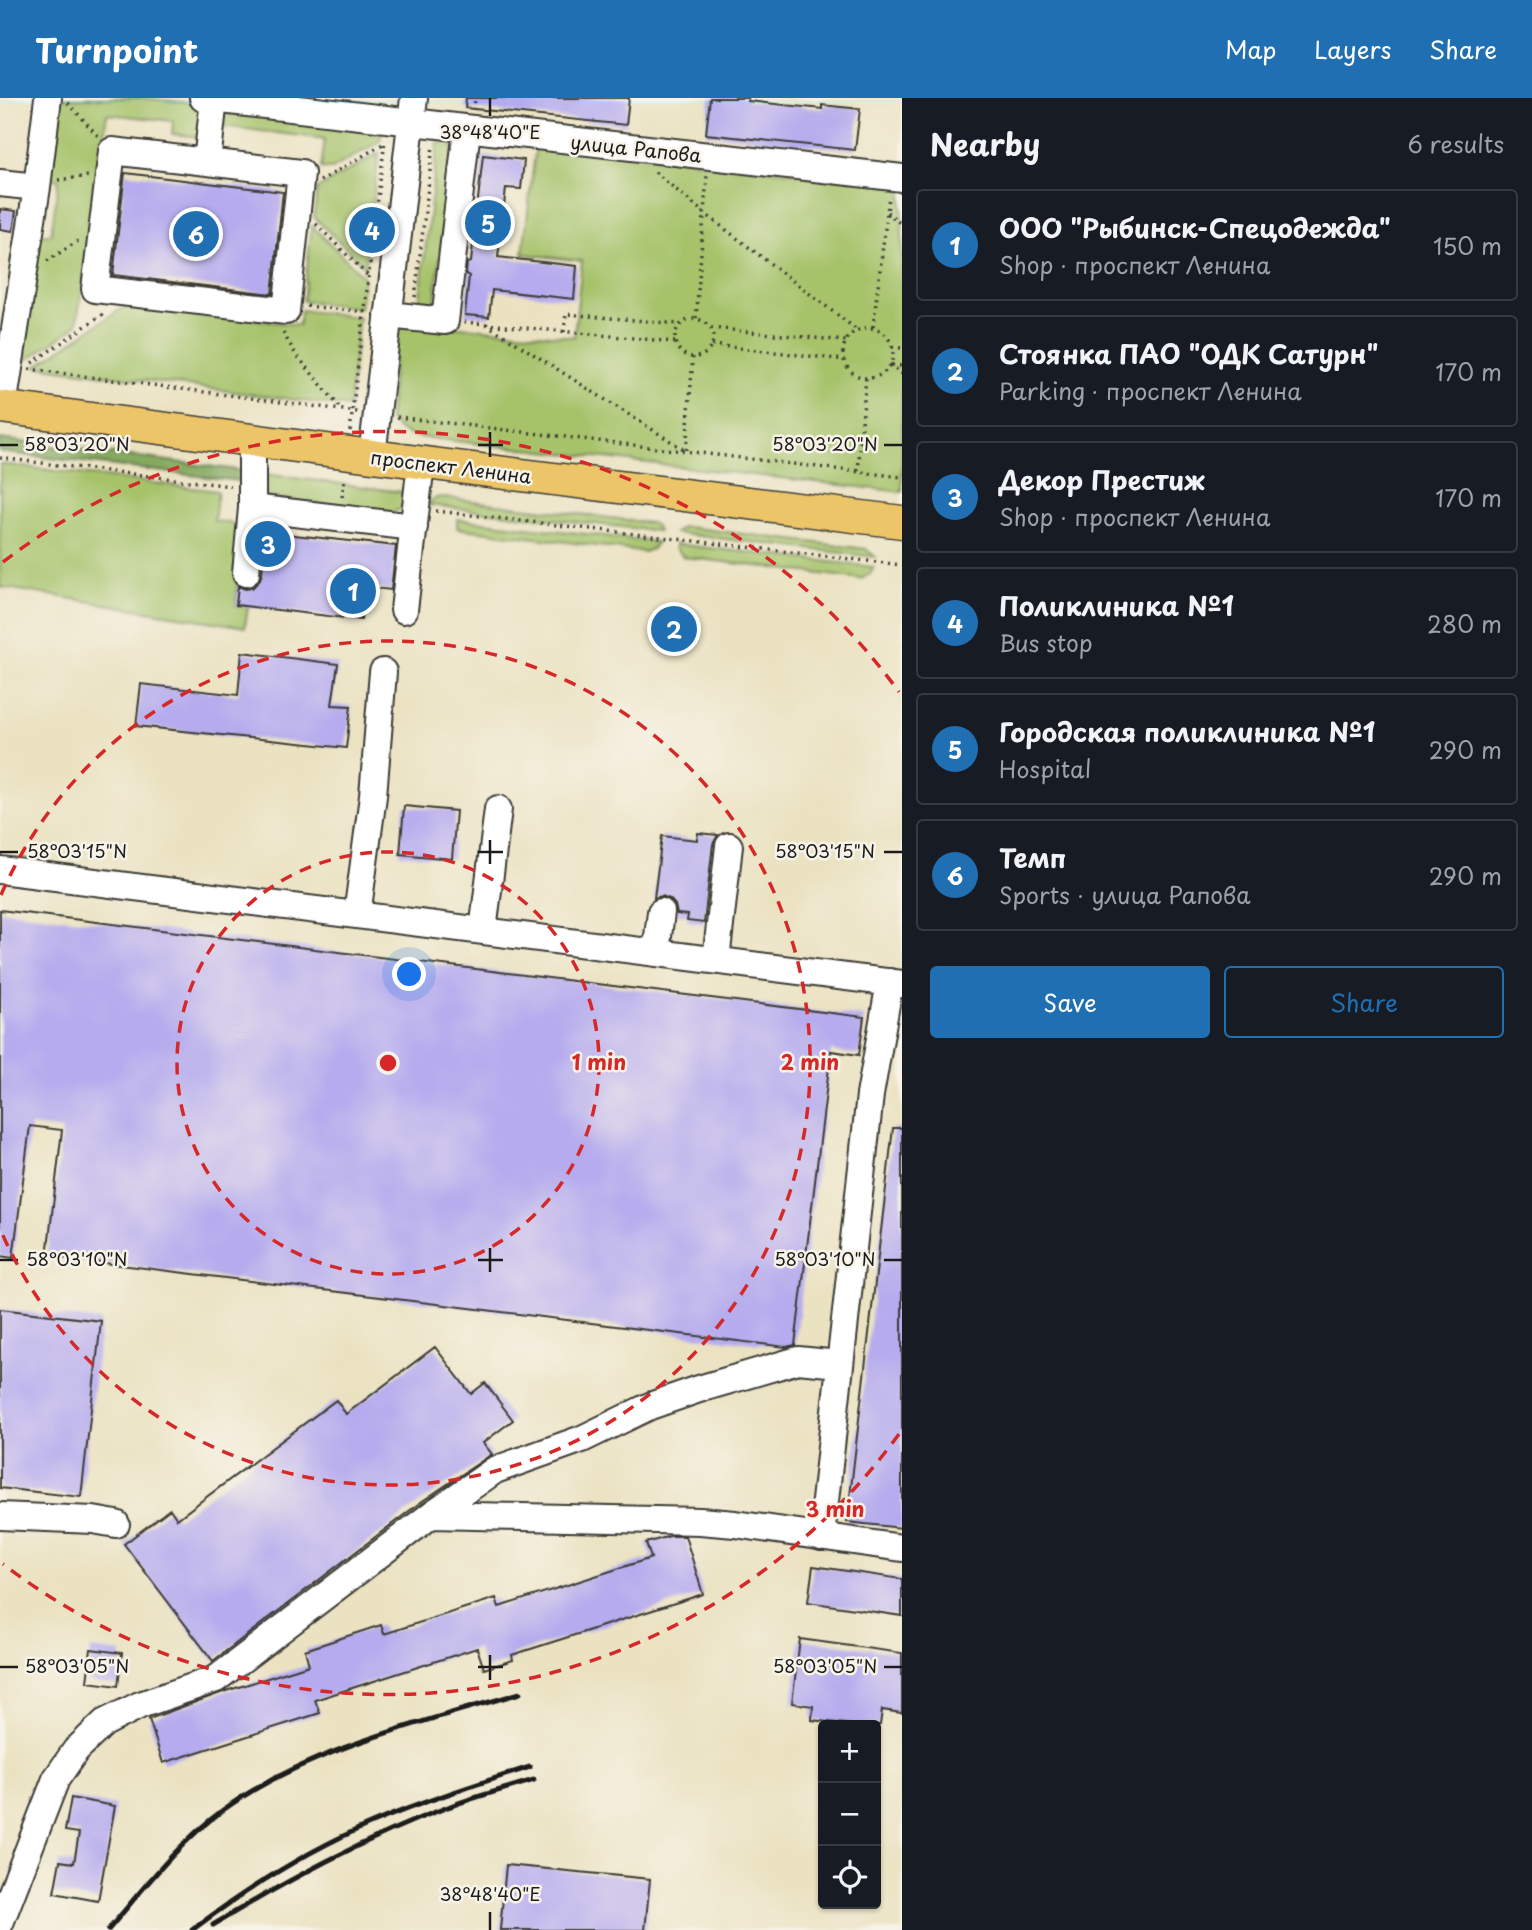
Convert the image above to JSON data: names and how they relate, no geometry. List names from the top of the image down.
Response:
{
  "streets": {
    "main road": ["проспект Ленина"],
    "street": ["улица Рапова"]
  },
  "page": {
    "header": "Turnpoint",
    "nav": ["Map", "Layers", "Share"],
    "heading": ["Nearby", "6 results"],
    "list": [
      {
        "mark": "1",
        "name": "ООО \"Рыбинск-Спецодежда\"",
        "note": "Shop · проспект Ленина",
        "value": "150 m"
      },
      {
        "mark": "2",
        "name": "Стоянка ПАО \"ОДК Сатурн\"",
        "note": "Parking · проспект Ленина",
        "value": "170 m"
      },
      {
        "mark": "3",
        "name": "Декор Престиж",
        "note": "Shop · проспект Ленина",
        "value": "170 m"
      },
      {
        "mark": "4",
        "name": "Поликлиника №1",
        "note": "Bus stop",
        "value": "280 m"
      },
      {
        "mark": "5",
        "name": "Городская поликлиника №1",
        "note": "Hospital",
        "value": "290 m"
      },
      {
        "mark": "6",
        "name": "Темп",
        "note": "Sports · улица Рапова",
        "value": "290 m"
      }
    ],
    "pins": [
      "5",
      "4",
      "6",
      "3",
      "1",
      "2"
    ],
    "buttons": ["Save", "Share"],
    "map_buttons": ["+", "−"]
  },
  "coordinates": [
    "38°48'40\"E",
    "58°03'20\"N",
    "58°03'15\"N",
    "58°03'10\"N",
    "58°03'05\"N"
  ],
  "rings": ["1 min", "2 min", "3 min"]
}
